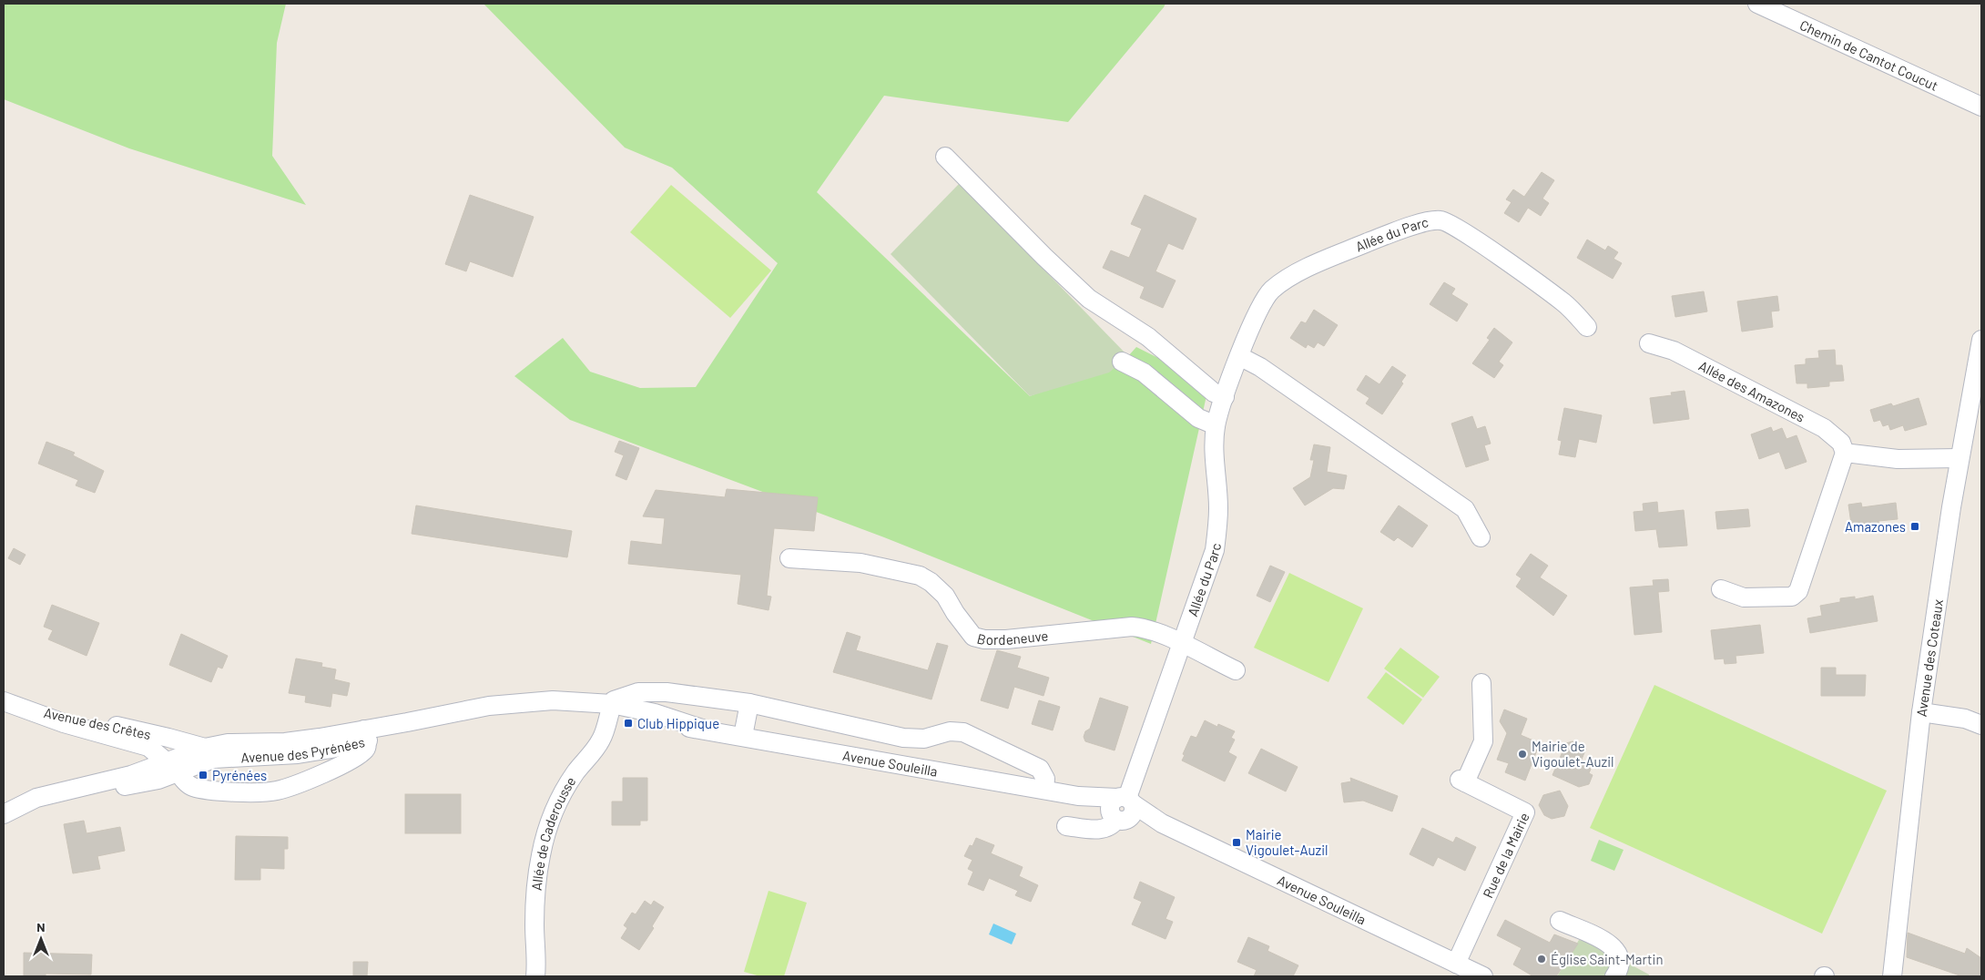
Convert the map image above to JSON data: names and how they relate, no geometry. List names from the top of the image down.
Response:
{
  "streets": {
    "street": [
      "Chemin de Cantot Coucut",
      "Allée du Parc",
      "Allée des Amazones",
      "Bordeneuve",
      "Avenue des Coteaux",
      "Avenue des Crêtes",
      "Avenue des Pyrénées",
      "Avenue Souleilla",
      "Allée de Caderousse",
      "Rue de la Mairie"
    ]
  },
  "crossings": [
    ["Allée du Parc", "Bordeneuve"],
    ["Allée du Parc", "Avenue Souleilla"],
    ["Avenue des Crêtes", "Avenue des Pyrénées"],
    ["Avenue des Pyrénées", "Avenue Souleilla"],
    ["Avenue des Pyrénées", "Allée de Caderousse"],
    ["Avenue Souleilla", "Allée de Caderousse"],
    ["Avenue Souleilla", "Rue de la Mairie"]
  ],
  "places": {
    "transit": [
      "Amazones",
      "Club Hippique",
      "Pyrénées",
      "Mairie Vigoulet-Auzil"
    ],
    "other": ["Mairie de Vigoulet-Auzil", "Église Saint-Martin"]
  },
  "north": "top"
}
